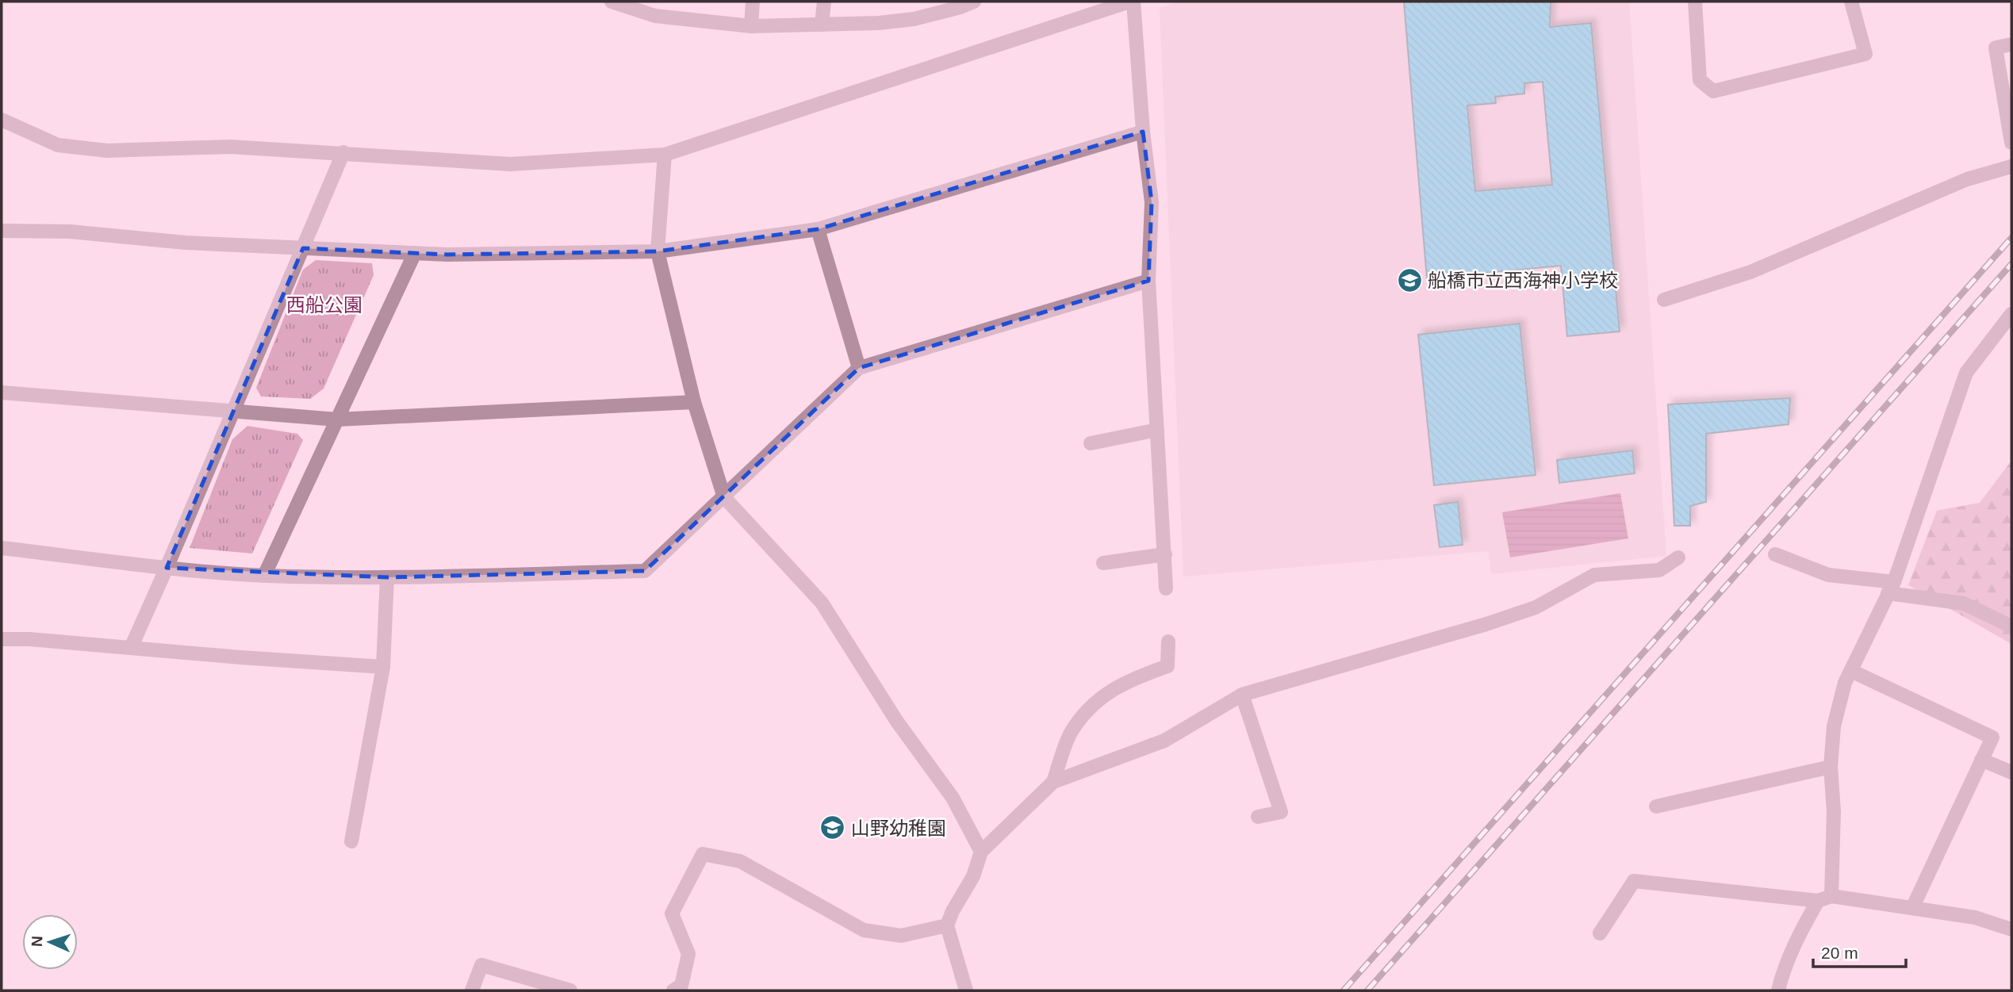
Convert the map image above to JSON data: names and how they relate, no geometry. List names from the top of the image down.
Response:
{
  "parks": ["西船公園"],
  "places": {
    "school or university": ["船橋市立西海神小学校", "山野幼稚園"]
  },
  "scale_bar": "20 m",
  "north": "left"
}
